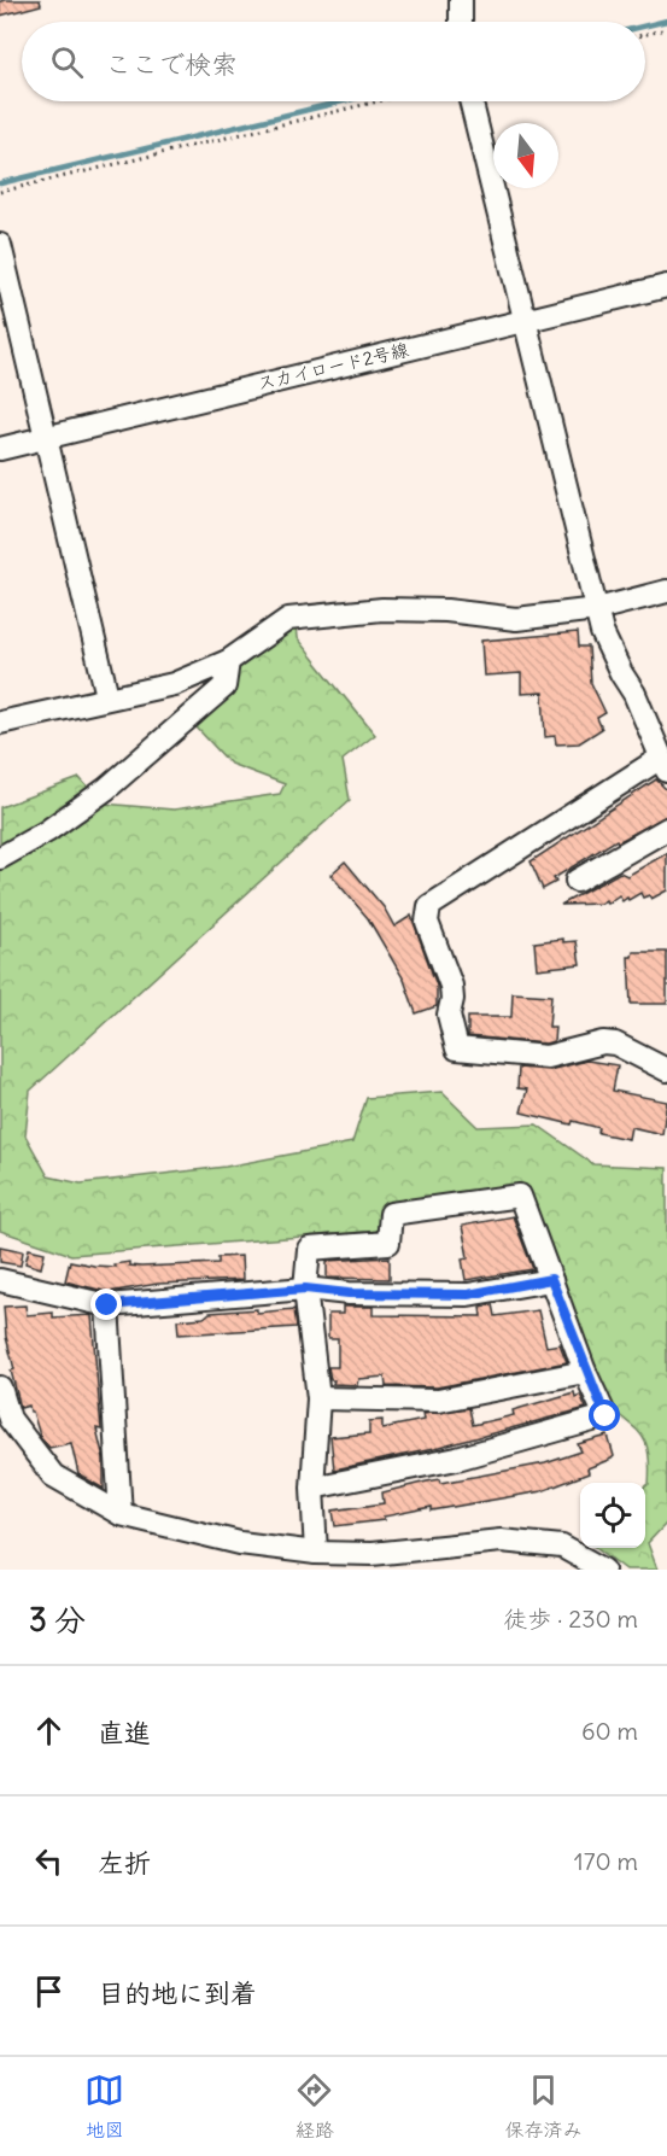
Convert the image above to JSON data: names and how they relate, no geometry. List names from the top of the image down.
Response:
{
  "streets": {
    "street": ["スカイロード2号線"]
  },
  "north": "bottom",
  "page": {
    "search": "ここで検索",
    "heading": ["3 分", "徒歩 · 230 m"],
    "list": [
      ["直進", "60 m"],
      ["左折", "170 m"],
      "目的地に到着"
    ],
    "nav": ["地図", "経路", "保存済み"]
  }
}
